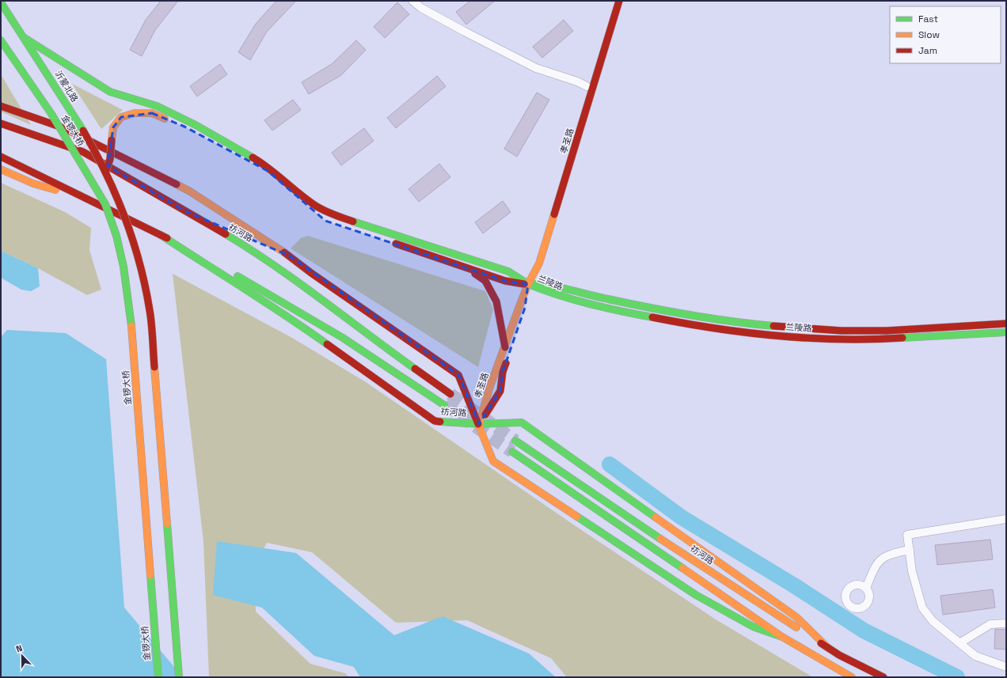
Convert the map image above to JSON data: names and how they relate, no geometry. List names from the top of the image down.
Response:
{
  "streets": {
    "main road": [
      "沂蒙北路",
      "金锣大桥",
      "孝圣路",
      "祊河路",
      "兰陵路"
    ]
  },
  "crossings": [
    ["孝圣路", "祊河路"],
    ["孝圣路", "兰陵路"]
  ],
  "legend": ["Fast", "Slow", "Jam"],
  "north": "top"
}
